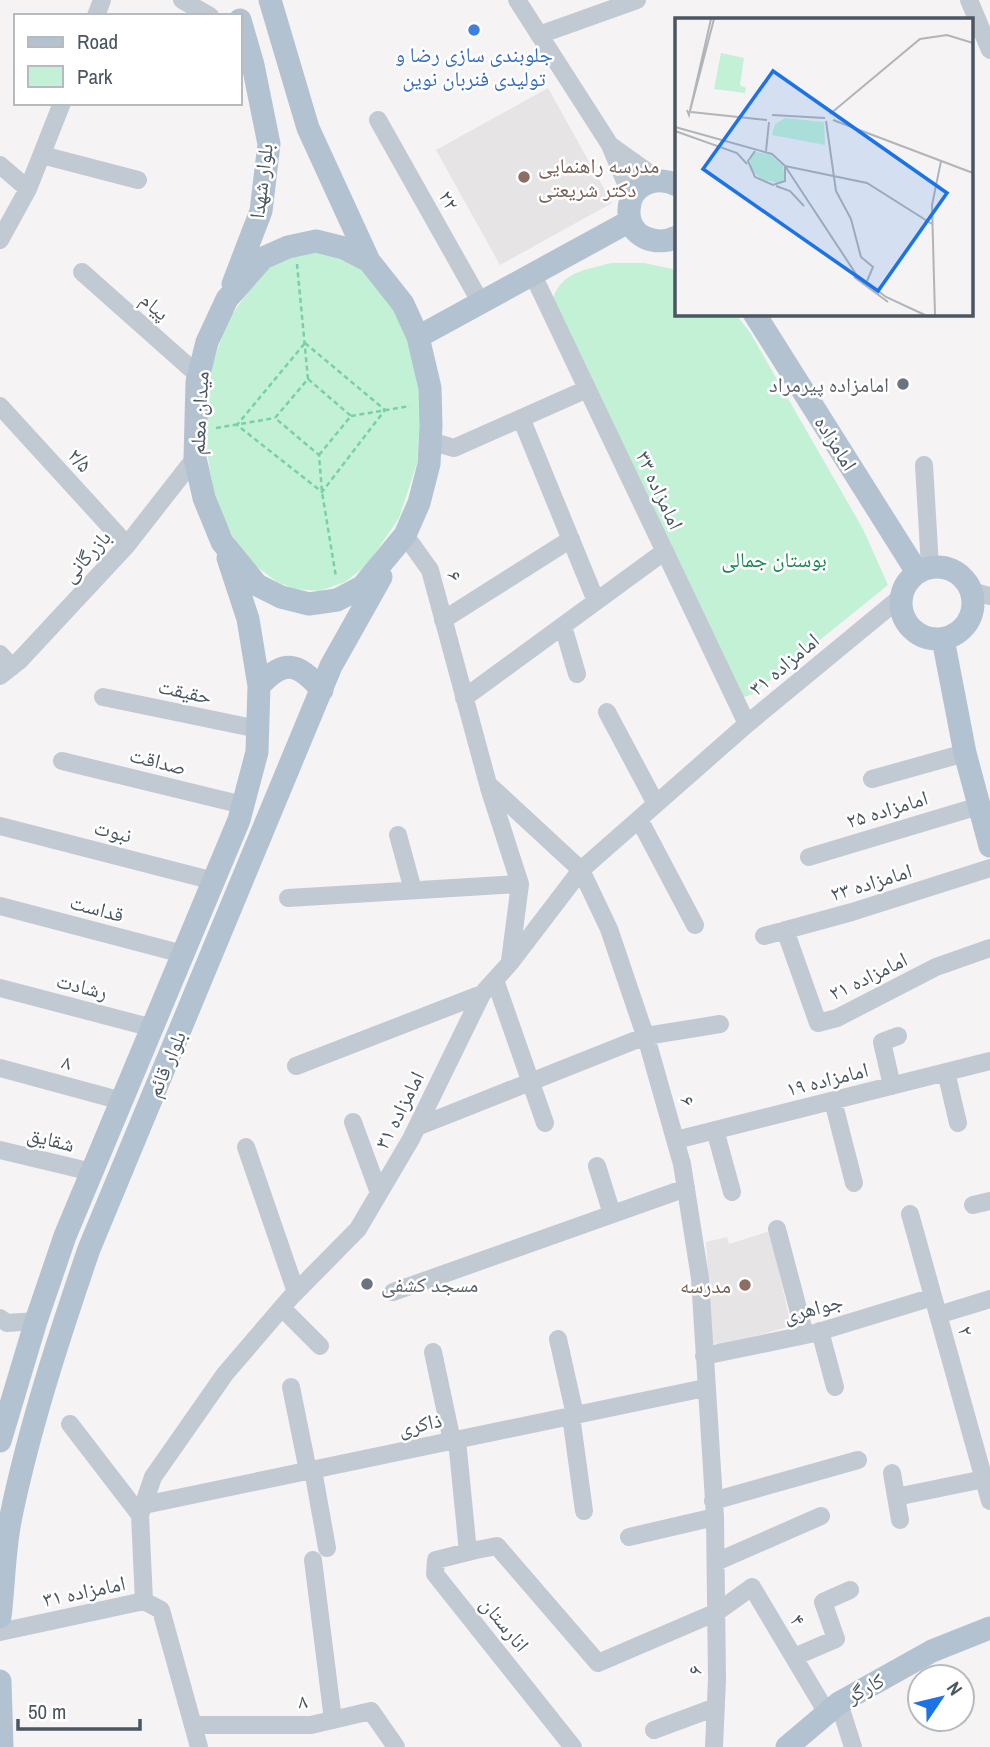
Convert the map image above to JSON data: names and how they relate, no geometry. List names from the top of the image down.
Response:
{
  "streets": {
    "main road": [
      "بلوار شهدا",
      "میدان معلم",
      "امامزاده",
      "بلوار قائم",
      "کارگر"
    ],
    "street": [
      "۲۲",
      "پیام",
      "۲/۵",
      "امامزاده ۳۳",
      "بازرگانی",
      "۶",
      "امامزاده ۳۱",
      "حقیقت",
      "صداقت",
      "امامزاده ۲۵",
      "نبوت",
      "امامزاده ۲۳",
      "قداست",
      "امامزاده ۲۱",
      "رشادت",
      "۸",
      "امامزاده ۱۹",
      "شقایق",
      "جواهری",
      "۲",
      "ذاکری",
      "۴",
      "انارستان"
    ]
  },
  "crossings": [
    ["بلوار شهدا", "میدان معلم"],
    ["پیام", "میدان معلم"],
    ["میدان معلم", "بازرگانی"],
    ["میدان معلم", "۶"],
    ["میدان معلم", "بلوار قائم"],
    ["امامزاده", "امامزاده ۳۱"],
    ["۲/۵", "بازرگانی"],
    ["امامزاده ۳۳", "امامزاده ۳۱"],
    ["۶", "امامزاده ۳۱"],
    ["۶", "بلوار قائم"],
    ["۶", "امامزاده ۱۹"],
    ["۶", "جواهری"],
    ["۶", "ذاکری"],
    ["۶", "۴"],
    ["امامزاده ۳۱", "ذاکری"],
    ["حقیقت", "بلوار قائم"],
    ["صداقت", "بلوار قائم"],
    ["نبوت", "بلوار قائم"],
    ["امامزاده ۲۳", "امامزاده ۲۱"],
    ["قداست", "بلوار قائم"],
    ["رشادت", "بلوار قائم"],
    ["۸", "بلوار قائم"],
    ["بلوار قائم", "شقایق"],
    ["جواهری", "۲"],
    ["۴", "کارگر"]
  ],
  "parks": ["بوستان جمالی"],
  "places": [
    "جلوبندی سازی رضا و تولیدی فنربان نوین",
    "مدرسه راهنمایی دکتر شریعتی",
    "امامزاده پیرمراد",
    "مسجد کشفی",
    "مدرسه"
  ],
  "legend": ["Road", "Park"],
  "scale_bar": "50 m",
  "north": "top right"
}
